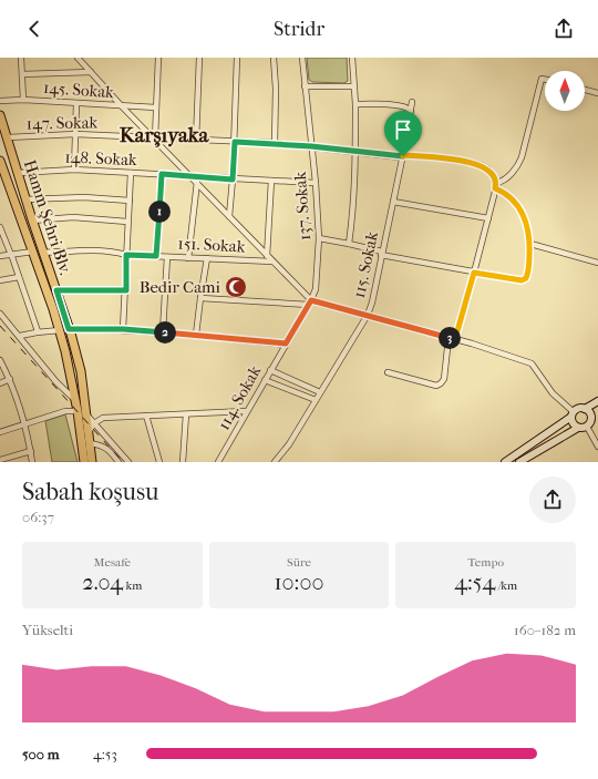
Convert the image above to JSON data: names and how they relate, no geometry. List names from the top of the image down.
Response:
{
  "streets": {
    "main road": ["Hamm Şehri Blv."],
    "street": [
      "145. Sokak",
      "147. Sokak",
      "148. Sokak",
      "137. Sokak",
      "151. Sokak",
      "115. Sokak",
      "114. Sokak"
    ]
  },
  "crossings": [
    ["147. Sokak", "137. Sokak"],
    ["147. Sokak", "Hamm Şehri Blv."],
    ["147. Sokak", "115. Sokak"],
    ["148. Sokak", "137. Sokak"],
    ["148. Sokak", "Hamm Şehri Blv."],
    ["137. Sokak", "114. Sokak"],
    ["Hamm Şehri Blv.", "151. Sokak"]
  ],
  "districts": ["Karşıyaka"],
  "places": {
    "mosque": ["Bedir Cami"]
  },
  "north": "top",
  "page": {
    "header": "Stridr",
    "pins": ["1", "2", "3"],
    "heading": ["Sabah koşusu", "06:37"],
    "stats": [
      ["Mesafe", "2.04 km"],
      ["Süre", "10:00"],
      ["Tempo", "4:54 /km"]
    ],
    "chart": ["Yükselti", "160–182 m"],
    "list": [
      {
        "name": "500 m",
        "note": "4:53"
      }
    ]
  }
}
